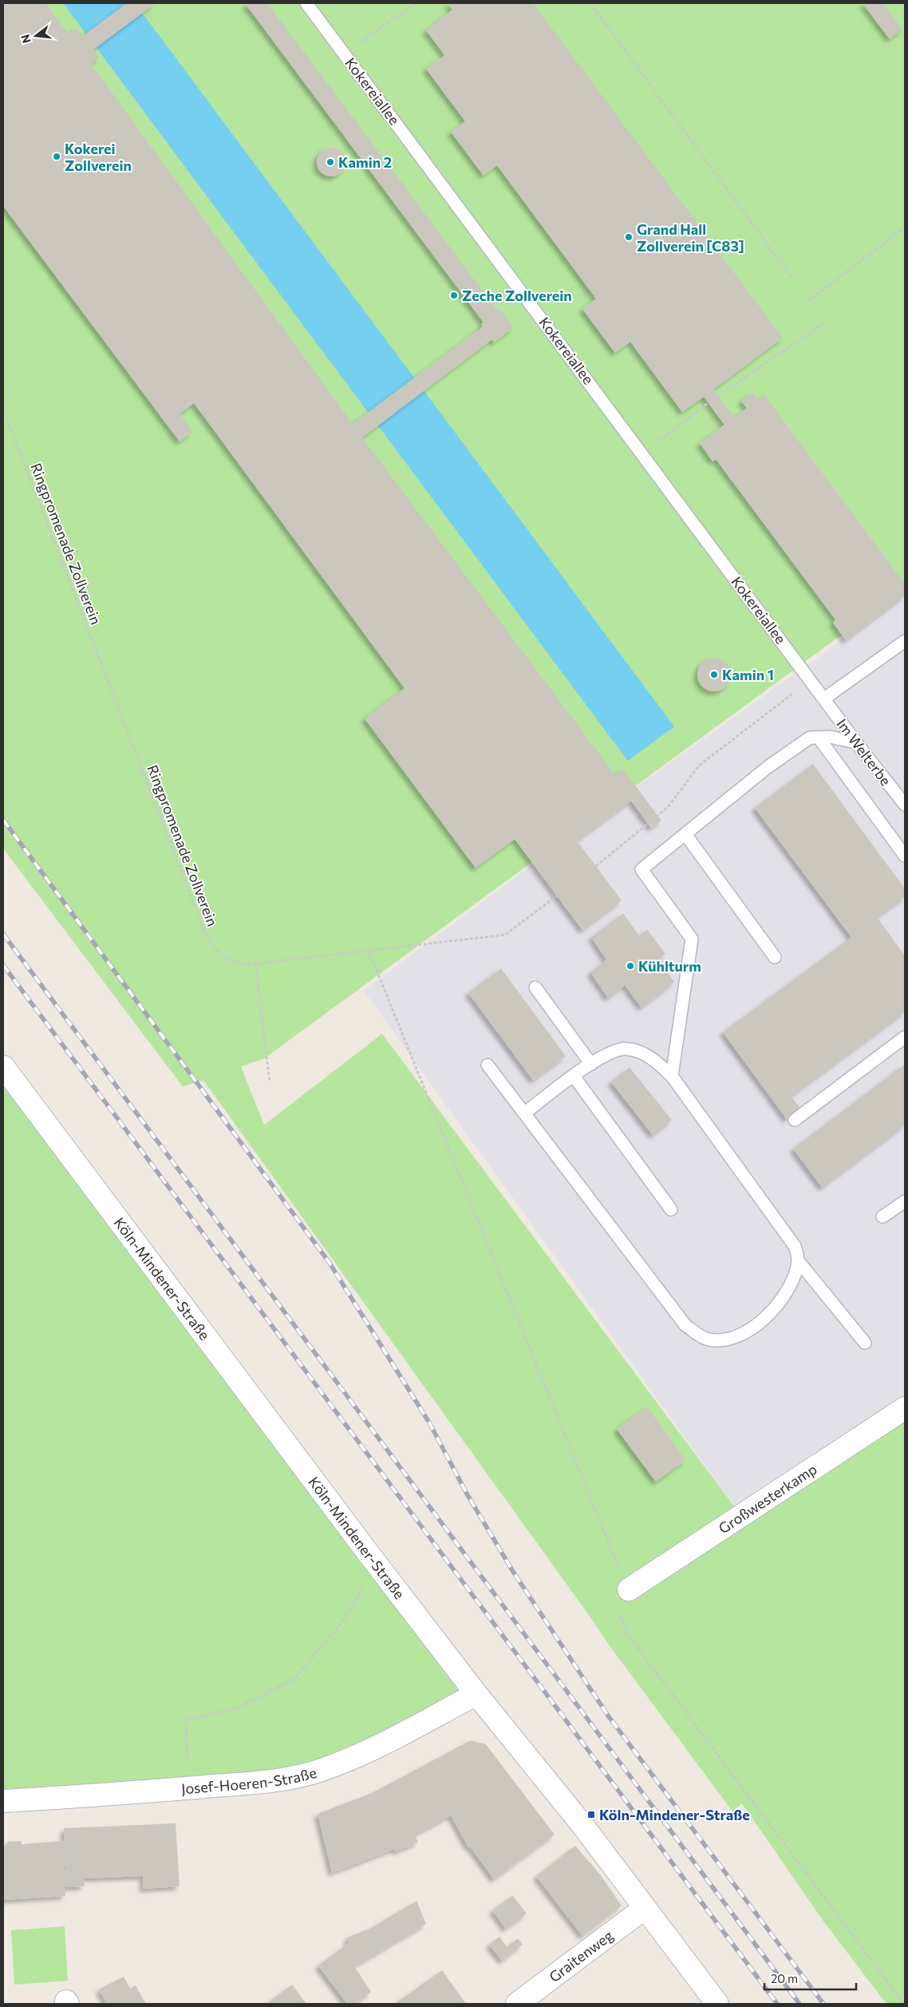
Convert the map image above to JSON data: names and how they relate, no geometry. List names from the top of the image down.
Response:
{
  "streets": {
    "street": [
      "Köln-Mindener-Straße",
      "Großwesterkamp",
      "Josef-Hoeren-Straße",
      "Graitenweg"
    ],
    "lane": ["Kokereiallee", "Im Welterbe"],
    "path": ["Ringpromenade Zollverein"]
  },
  "crossings": [
    ["Kokereiallee", "Im Welterbe"],
    ["Köln-Mindener-Straße", "Josef-Hoeren-Straße"],
    ["Köln-Mindener-Straße", "Graitenweg"]
  ],
  "places": {
    "other": [
      "Kokerei Zollverein",
      "Kamin 2",
      "Grand Hall Zollverein [C83]",
      "Zeche Zollverein",
      "Kamin 1",
      "Kühlturm"
    ],
    "transit": ["Köln-Mindener-Straße"]
  },
  "scale_bar": "20 m",
  "north": "left"
}
